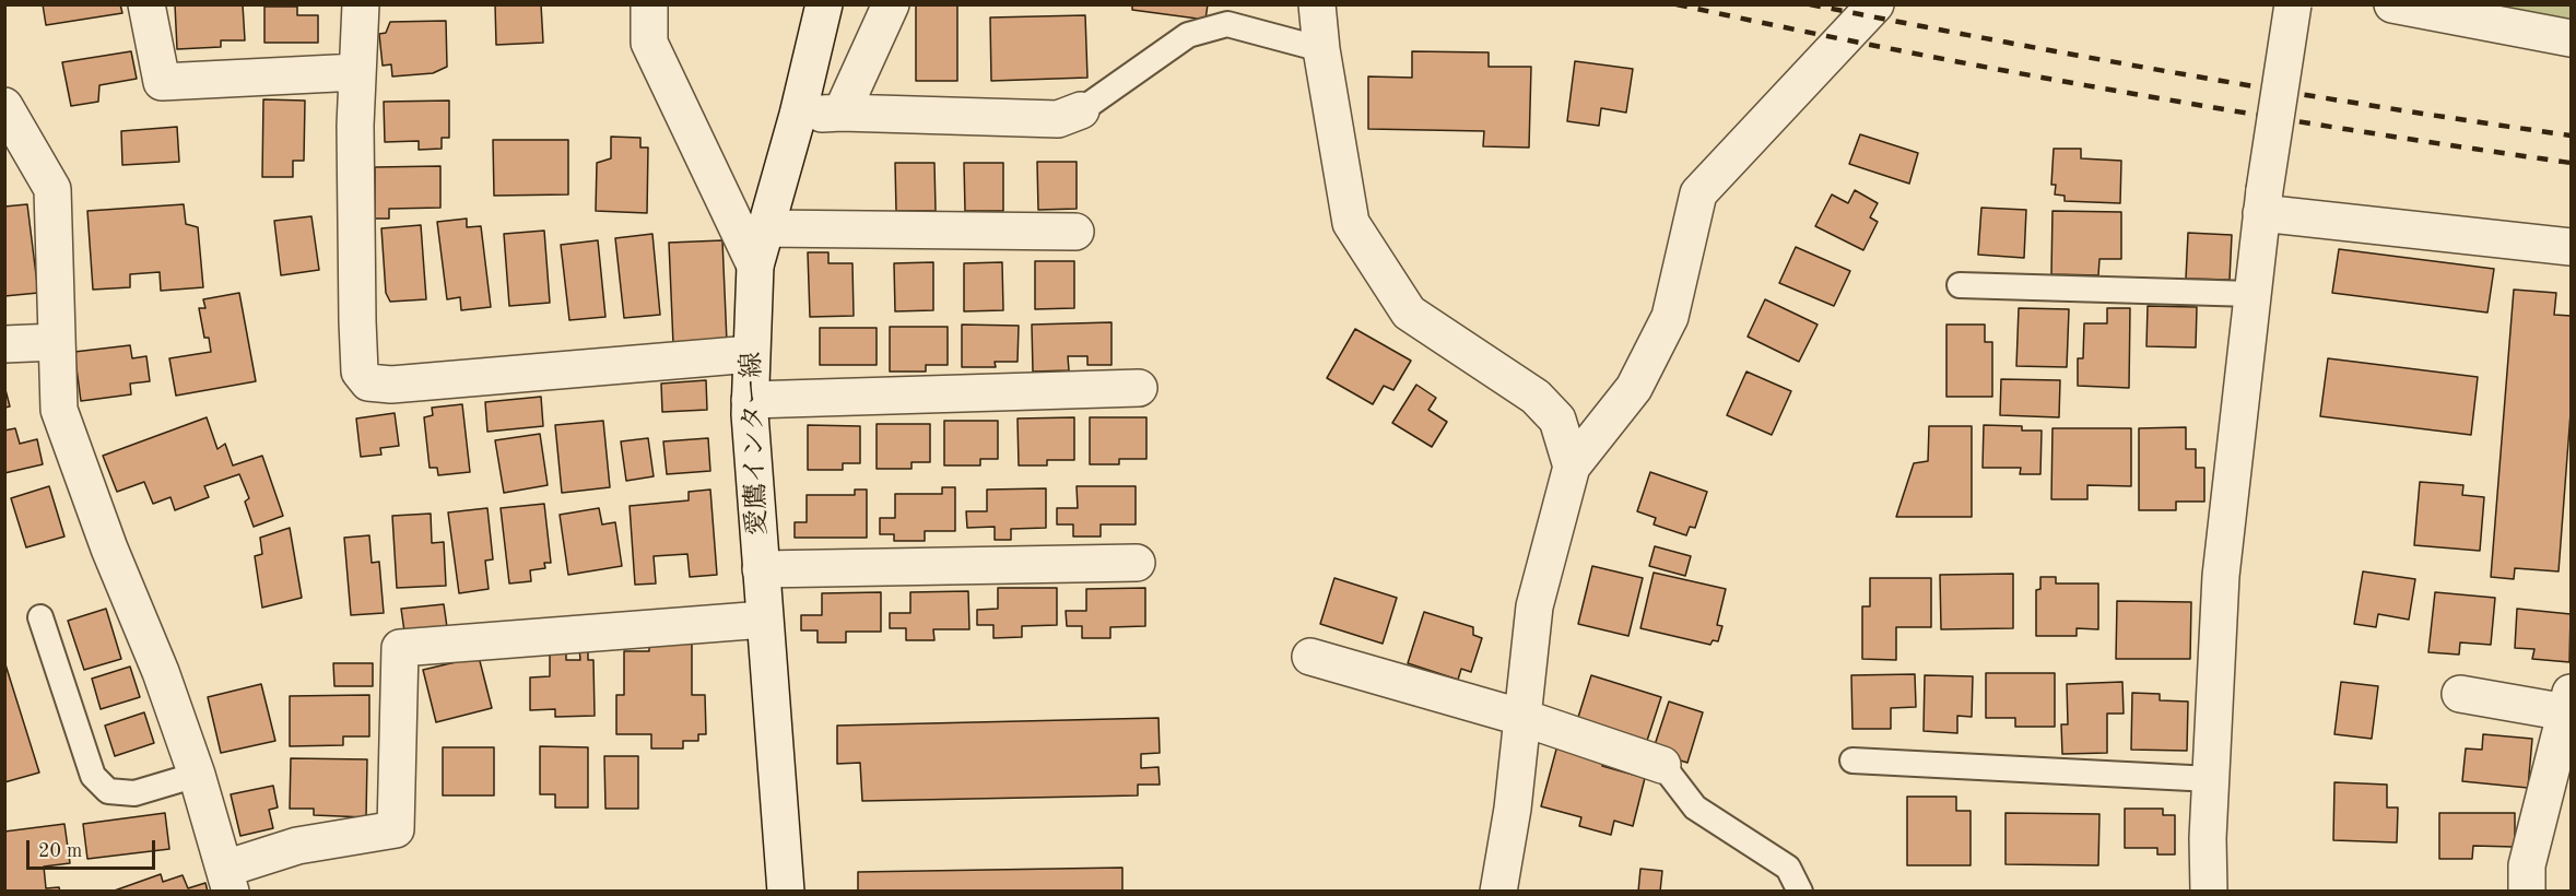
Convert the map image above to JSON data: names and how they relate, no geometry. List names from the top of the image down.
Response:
{
  "streets": {
    "street": ["愛鷹インター線"]
  },
  "scale_bar": "20 m"
}
